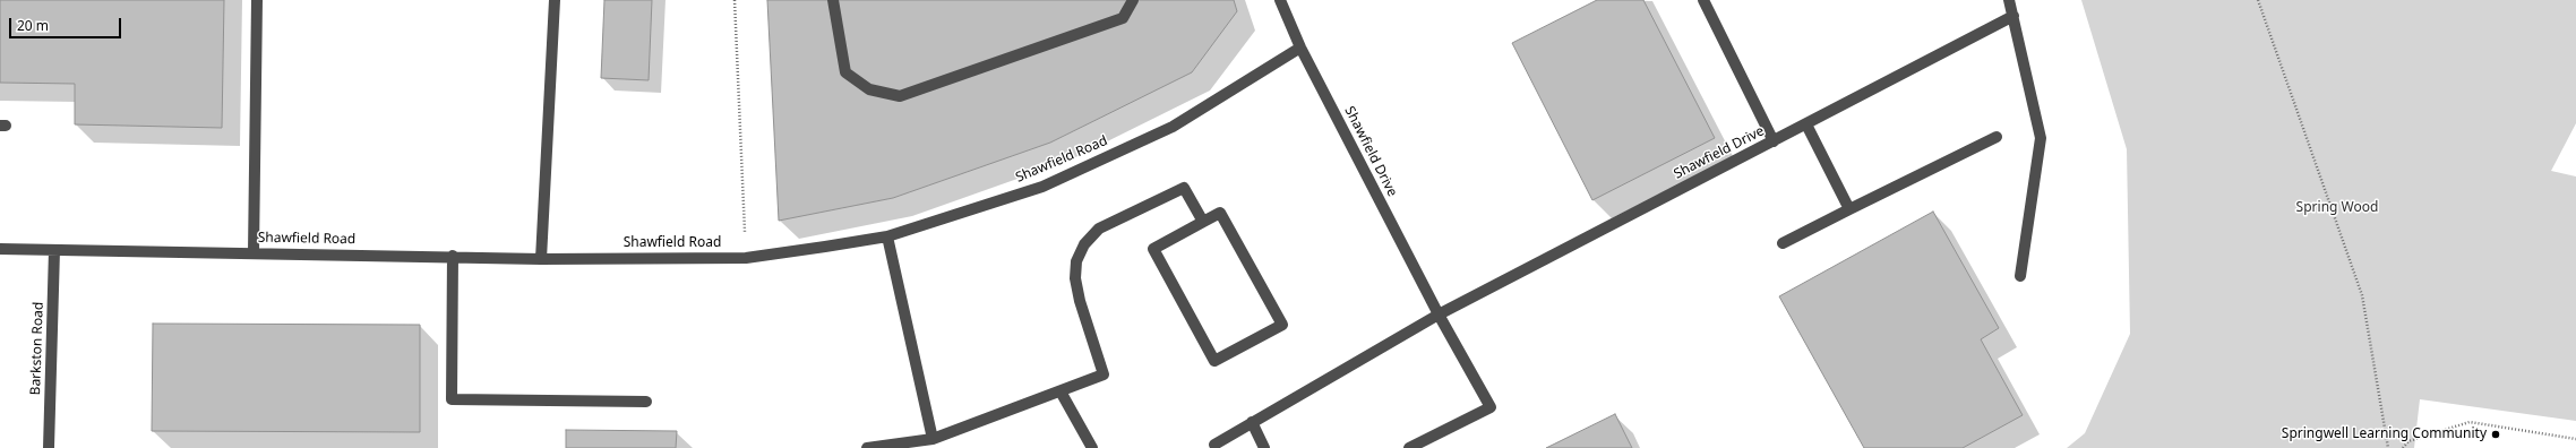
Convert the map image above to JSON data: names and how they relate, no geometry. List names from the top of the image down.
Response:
{
  "streets": {
    "street": ["Shawfield Drive", "Shawfield Road", "Barkston Road"]
  },
  "crossings": [
    ["Shawfield Drive", "Shawfield Road"],
    ["Shawfield Road", "Barkston Road"]
  ],
  "parks": ["Spring Wood"],
  "places": ["Springwell Learning Community"],
  "scale_bar": "20 m"
}
